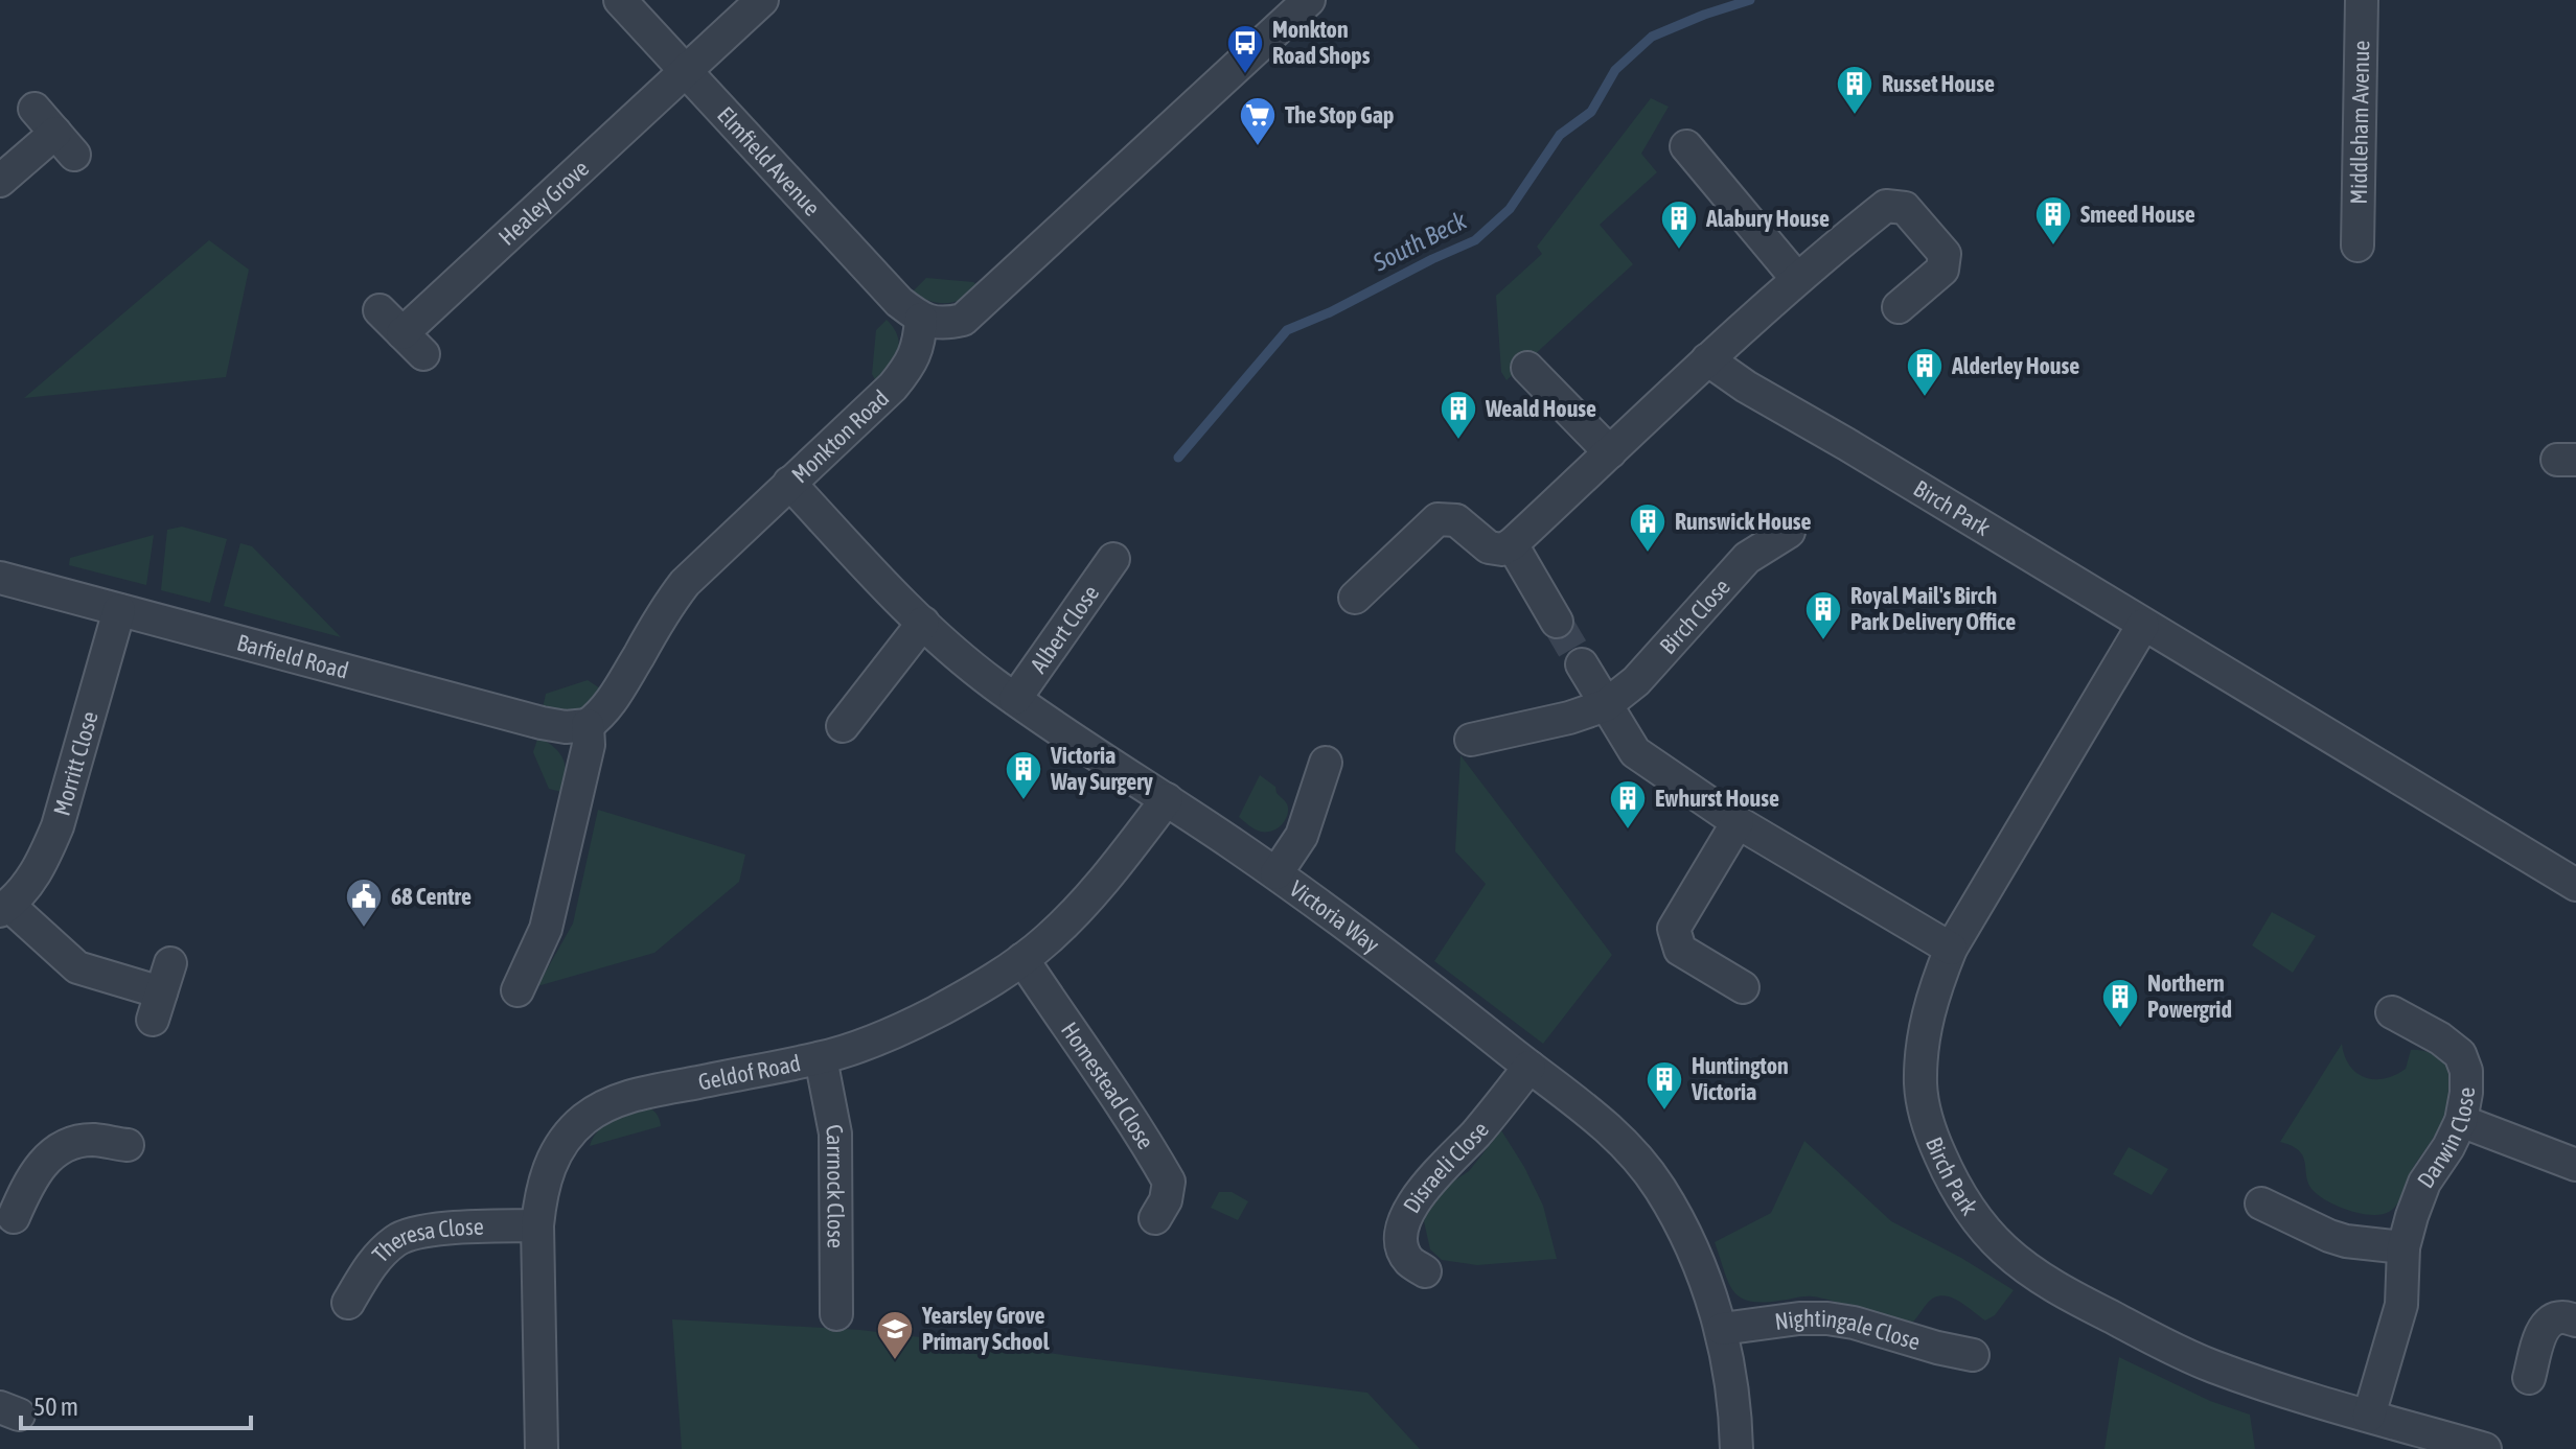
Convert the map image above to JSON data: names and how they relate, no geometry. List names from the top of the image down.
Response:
{
  "streets": {
    "street": [
      "Middleham Avenue",
      "Elmfield Avenue",
      "Healey Grove",
      "Monkton Road",
      "Birch Park",
      "Birch Close",
      "Albert Close",
      "Barfield Road",
      "Morritt Close",
      "Victoria Way",
      "Geldof Road",
      "Homestead Close",
      "Darwin Close",
      "Disraeli Close",
      "Carrnock Close",
      "Theresa Close",
      "Nightingale Close"
    ]
  },
  "crossings": [
    ["Elmfield Avenue", "Healey Grove"],
    ["Elmfield Avenue", "Monkton Road"],
    ["Monkton Road", "Barfield Road"],
    ["Monkton Road", "Victoria Way"],
    ["Birch Park", "Darwin Close"],
    ["Albert Close", "Victoria Way"],
    ["Barfield Road", "Morritt Close"],
    ["Victoria Way", "Geldof Road"],
    ["Victoria Way", "Disraeli Close"],
    ["Victoria Way", "Nightingale Close"],
    ["Geldof Road", "Homestead Close"],
    ["Geldof Road", "Carrnock Close"],
    ["Geldof Road", "Theresa Close"]
  ],
  "water": ["South Beck"],
  "places": {
    "bus stop": ["Monkton Road Shops"],
    "building": [
      "Russet House",
      "Smeed House",
      "Alabury House",
      "Alderley House",
      "Weald House",
      "Runswick House",
      "Royal Mail's Birch Park Delivery Office",
      "Victoria Way Surgery",
      "Ewhurst House",
      "Northern Powergrid",
      "Huntington Victoria"
    ],
    "supermarket": ["The Stop Gap"],
    "public building": ["68 Centre"],
    "school or university": ["Yearsley Grove Primary School"]
  },
  "scale_bar": "50 m"
}
